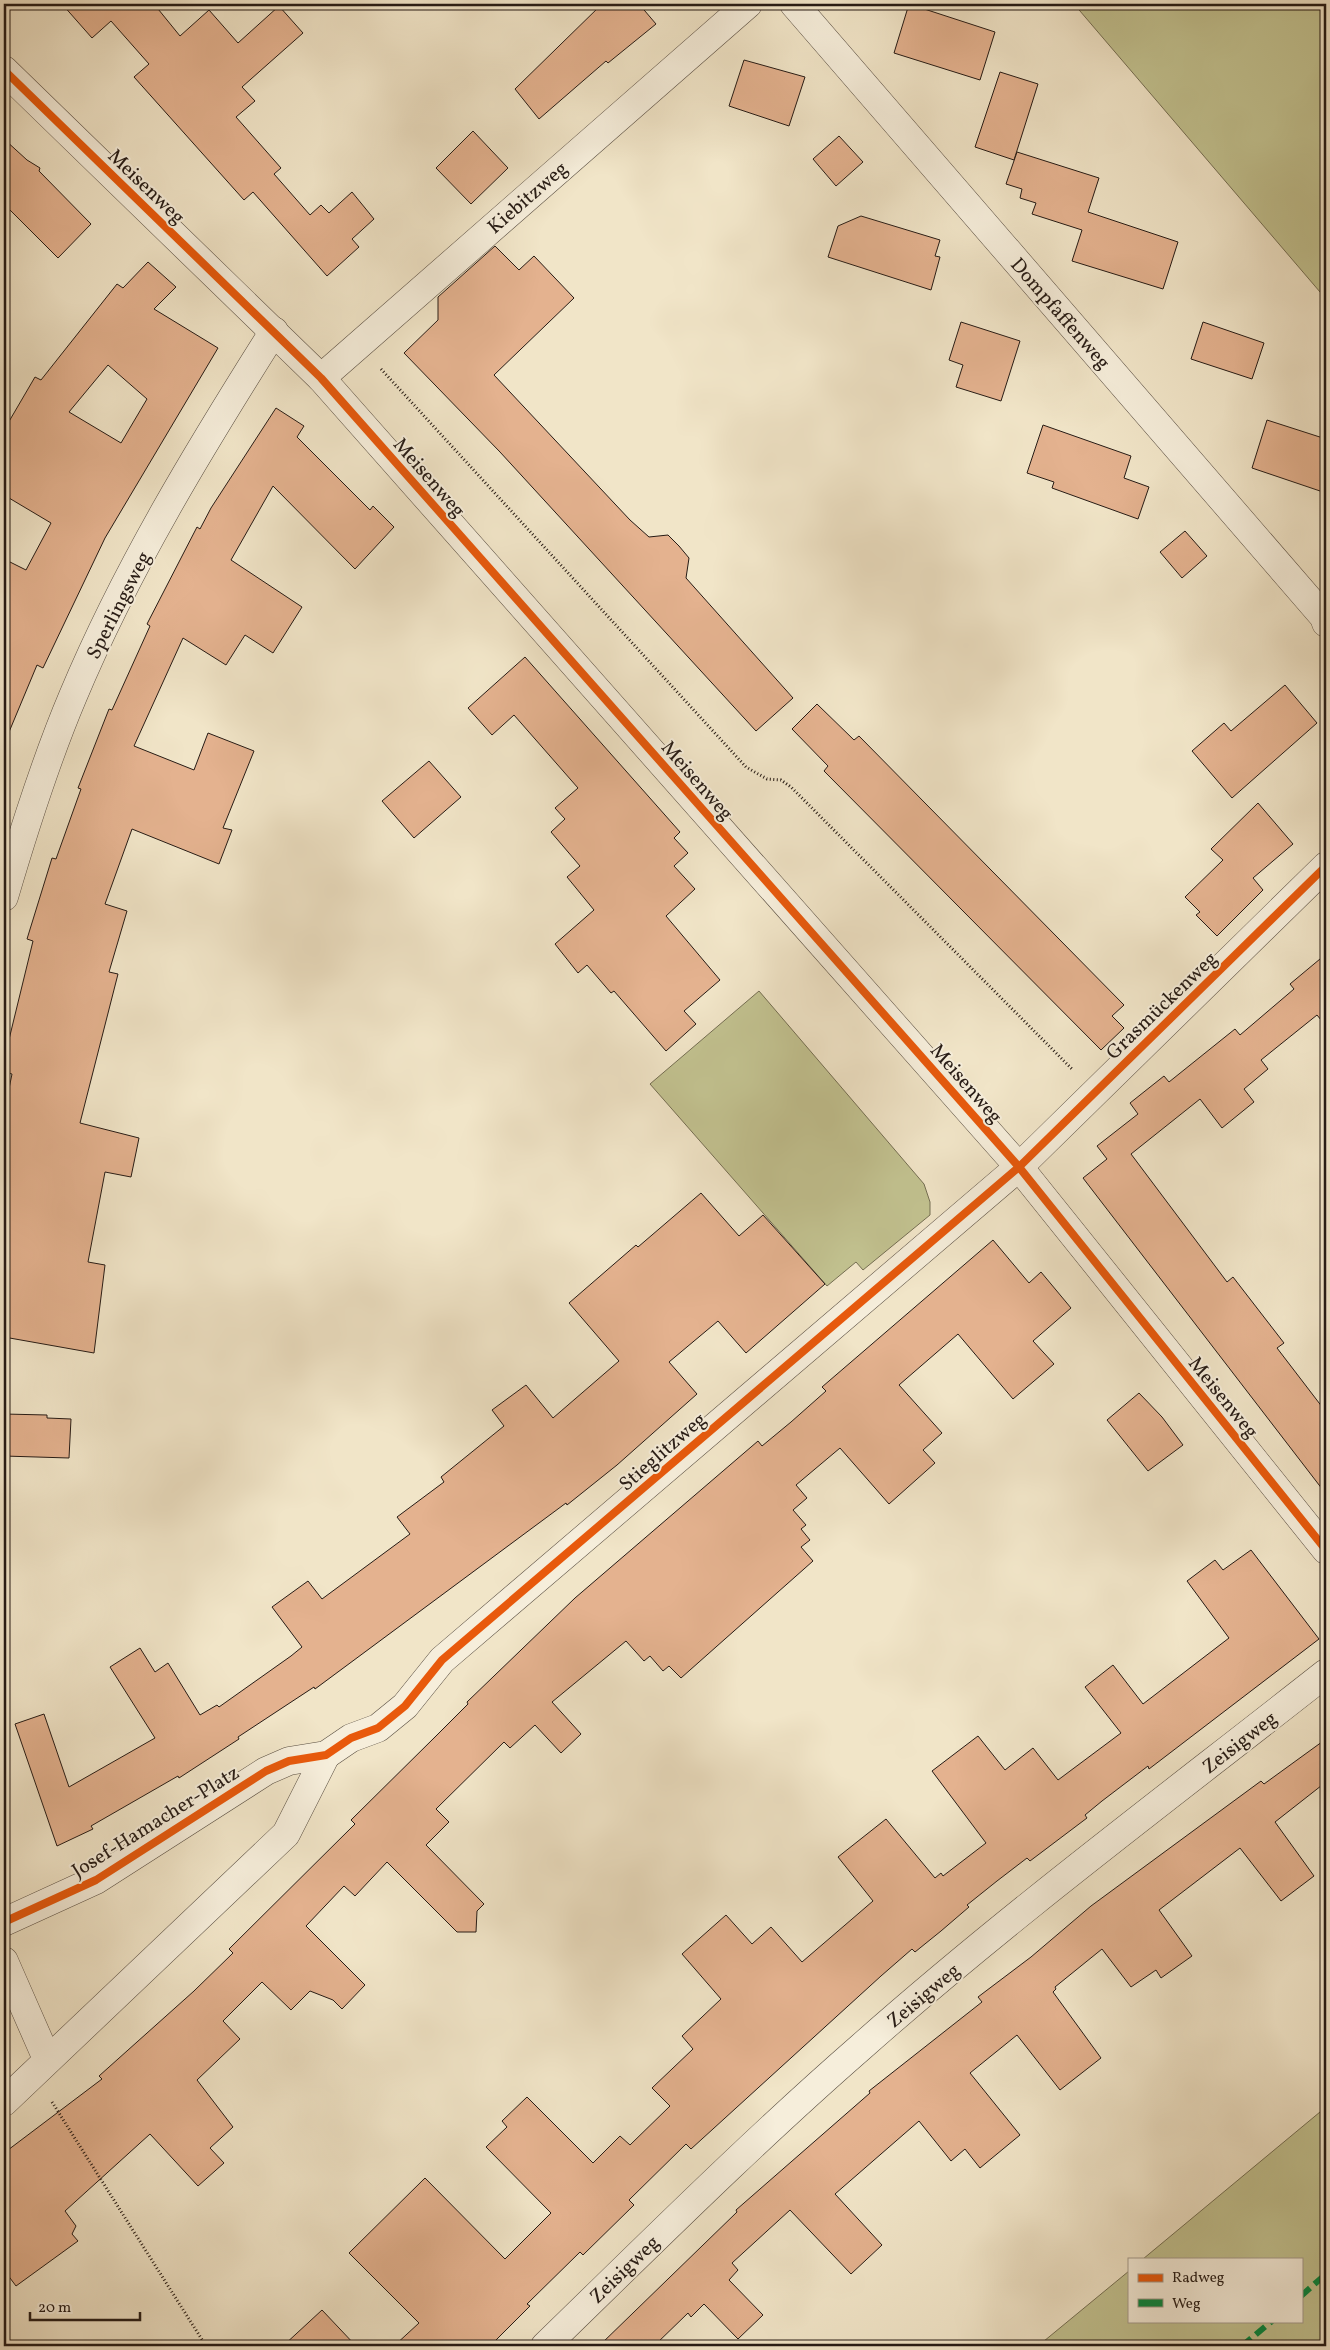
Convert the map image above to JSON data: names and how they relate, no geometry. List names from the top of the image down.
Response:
{
  "streets": {
    "street": [
      "Meisenweg",
      "Kiebitzweg",
      "Dompfaffenweg",
      "Sperlingsweg",
      "Grasmückenweg",
      "Stieglitzweg",
      "Zeisigweg",
      "Josef-Hamacher-Platz"
    ]
  },
  "crossings": [
    ["Meisenweg", "Kiebitzweg"],
    ["Meisenweg", "Sperlingsweg"],
    ["Meisenweg", "Grasmückenweg"],
    ["Meisenweg", "Stieglitzweg"],
    ["Grasmückenweg", "Stieglitzweg"],
    ["Stieglitzweg", "Josef-Hamacher-Platz"]
  ],
  "legend": ["Radweg", "Weg"],
  "scale_bar": "20 m"
}
